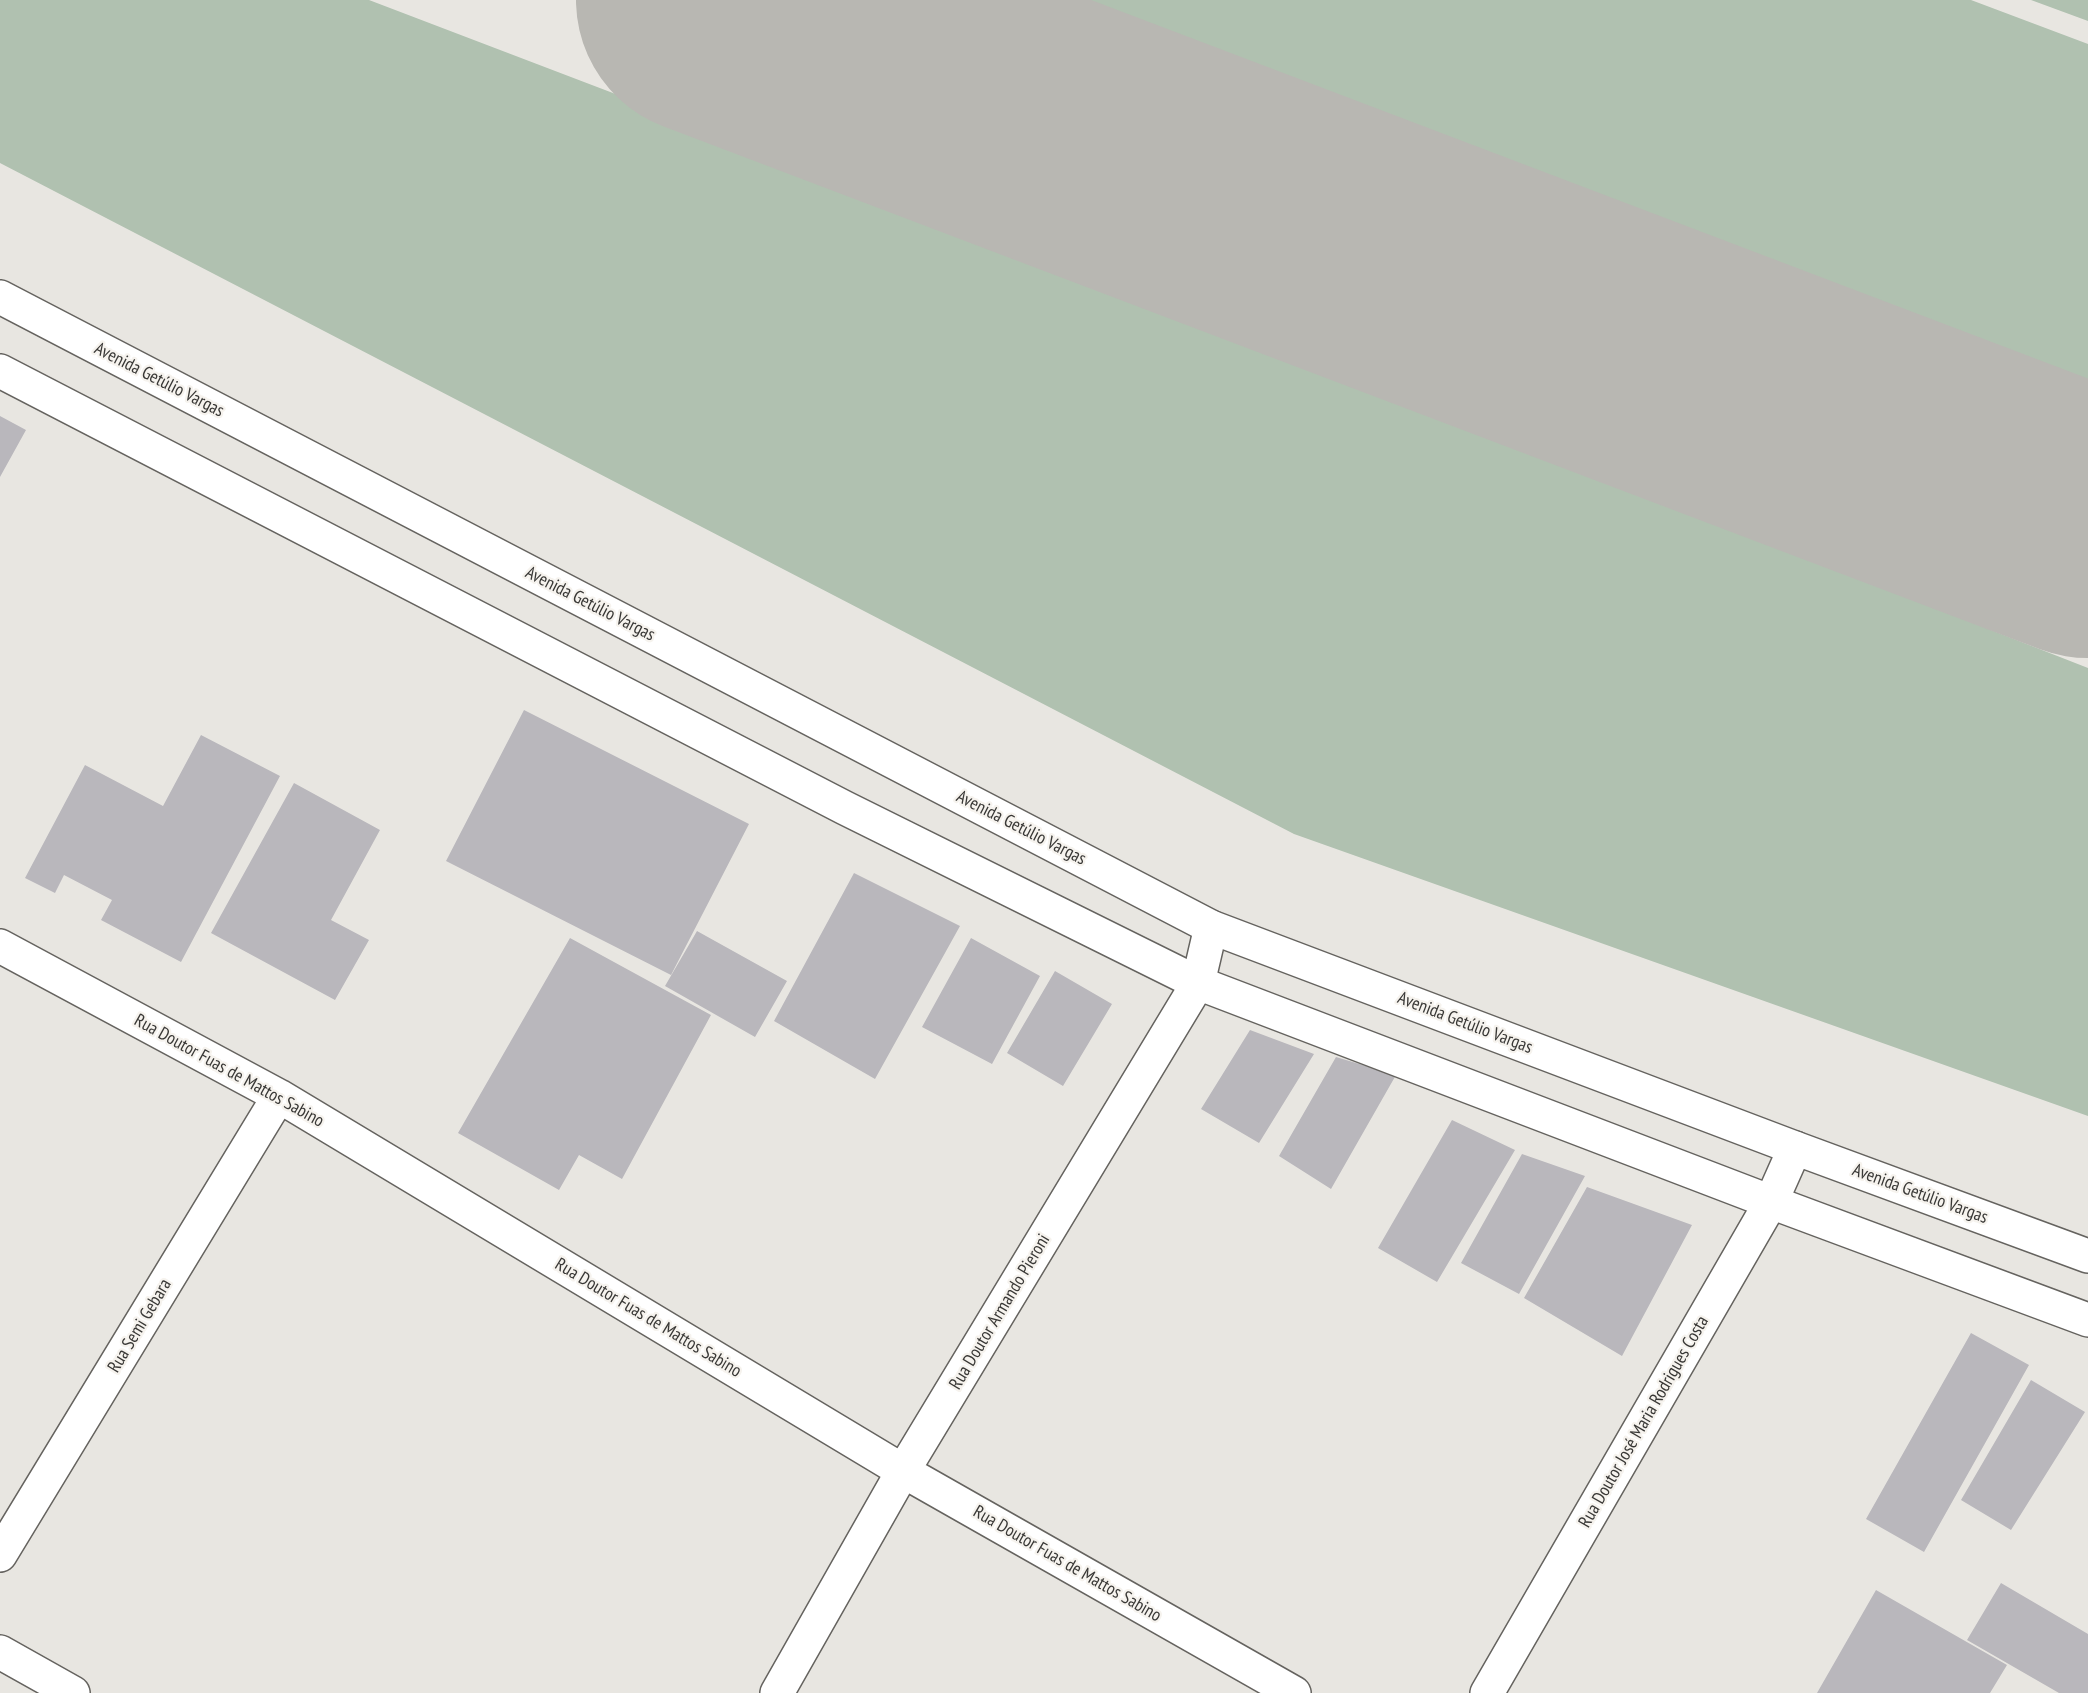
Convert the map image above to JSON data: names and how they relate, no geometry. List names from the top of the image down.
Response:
{
  "streets": {
    "main road": [
      "Avenida Getúlio Vargas",
      "Rua Doutor Fuas de Mattos Sabino",
      "Rua Doutor Armando Pieroni",
      "Rua Semi Gebara",
      "Rua Doutor José Maria Rodrigues Costa"
    ]
  },
  "crossings": [
    ["Avenida Getúlio Vargas", "Rua Doutor Armando Pieroni"],
    ["Avenida Getúlio Vargas", "Rua Doutor José Maria Rodrigues Costa"],
    ["Rua Doutor Fuas de Mattos Sabino", "Rua Doutor Armando Pieroni"],
    ["Rua Doutor Fuas de Mattos Sabino", "Rua Semi Gebara"]
  ]
}
